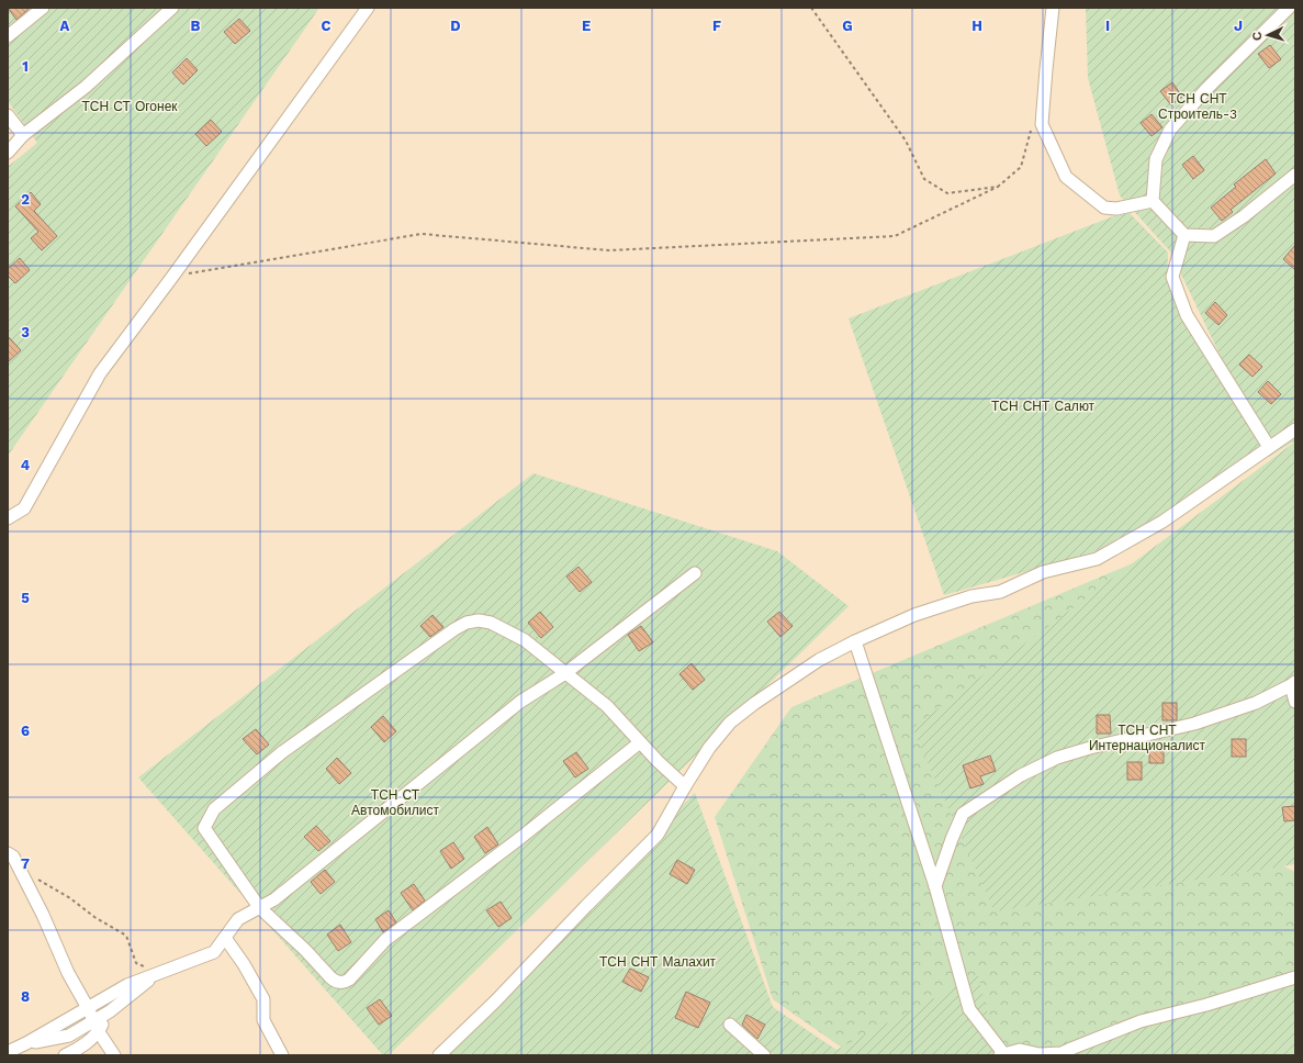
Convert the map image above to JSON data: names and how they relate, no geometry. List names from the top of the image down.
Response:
{
  "parks": [
    "ТСН СНТ Строитель-3",
    "ТСН СТ Огонек",
    "ТСН СНТ Салют",
    "ТСН СНТ Интернационалист",
    "ТСН СТ Автомобилист",
    "ТСН СНТ Малахит"
  ],
  "north": "left",
  "grid": {
    "columns": [
      "A",
      "B",
      "C",
      "D",
      "E",
      "F",
      "G",
      "H",
      "I",
      "J"
    ],
    "rows": [
      "1",
      "2",
      "3",
      "4",
      "5",
      "6",
      "7",
      "8"
    ]
  }
}
